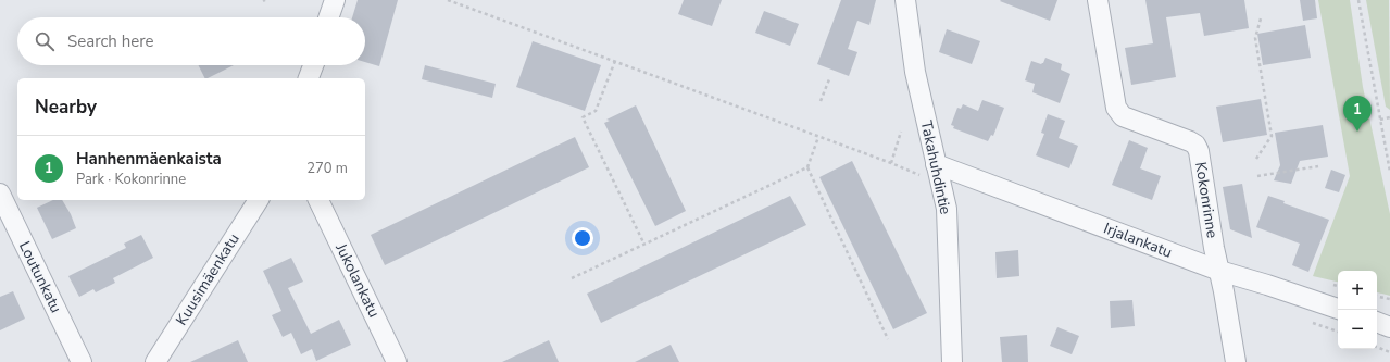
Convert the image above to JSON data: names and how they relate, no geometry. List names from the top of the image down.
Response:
{
  "streets": {
    "street": [
      "Takahuhdintie",
      "Kokonrinne",
      "Irjalankatu",
      "Loutunkatu",
      "Kuusimäenkatu",
      "Jukolankatu"
    ]
  },
  "crossings": [
    ["Takahuhdintie", "Irjalankatu"],
    ["Kokonrinne", "Irjalankatu"]
  ],
  "page": {
    "search": "Search here",
    "heading": "Nearby",
    "pins": "1",
    "list": [
      {
        "mark": "1",
        "name": "Hanhenmäenkaista",
        "note": "Park · Kokonrinne",
        "value": "270 m"
      }
    ],
    "map_buttons": ["+", "−"]
  }
}
